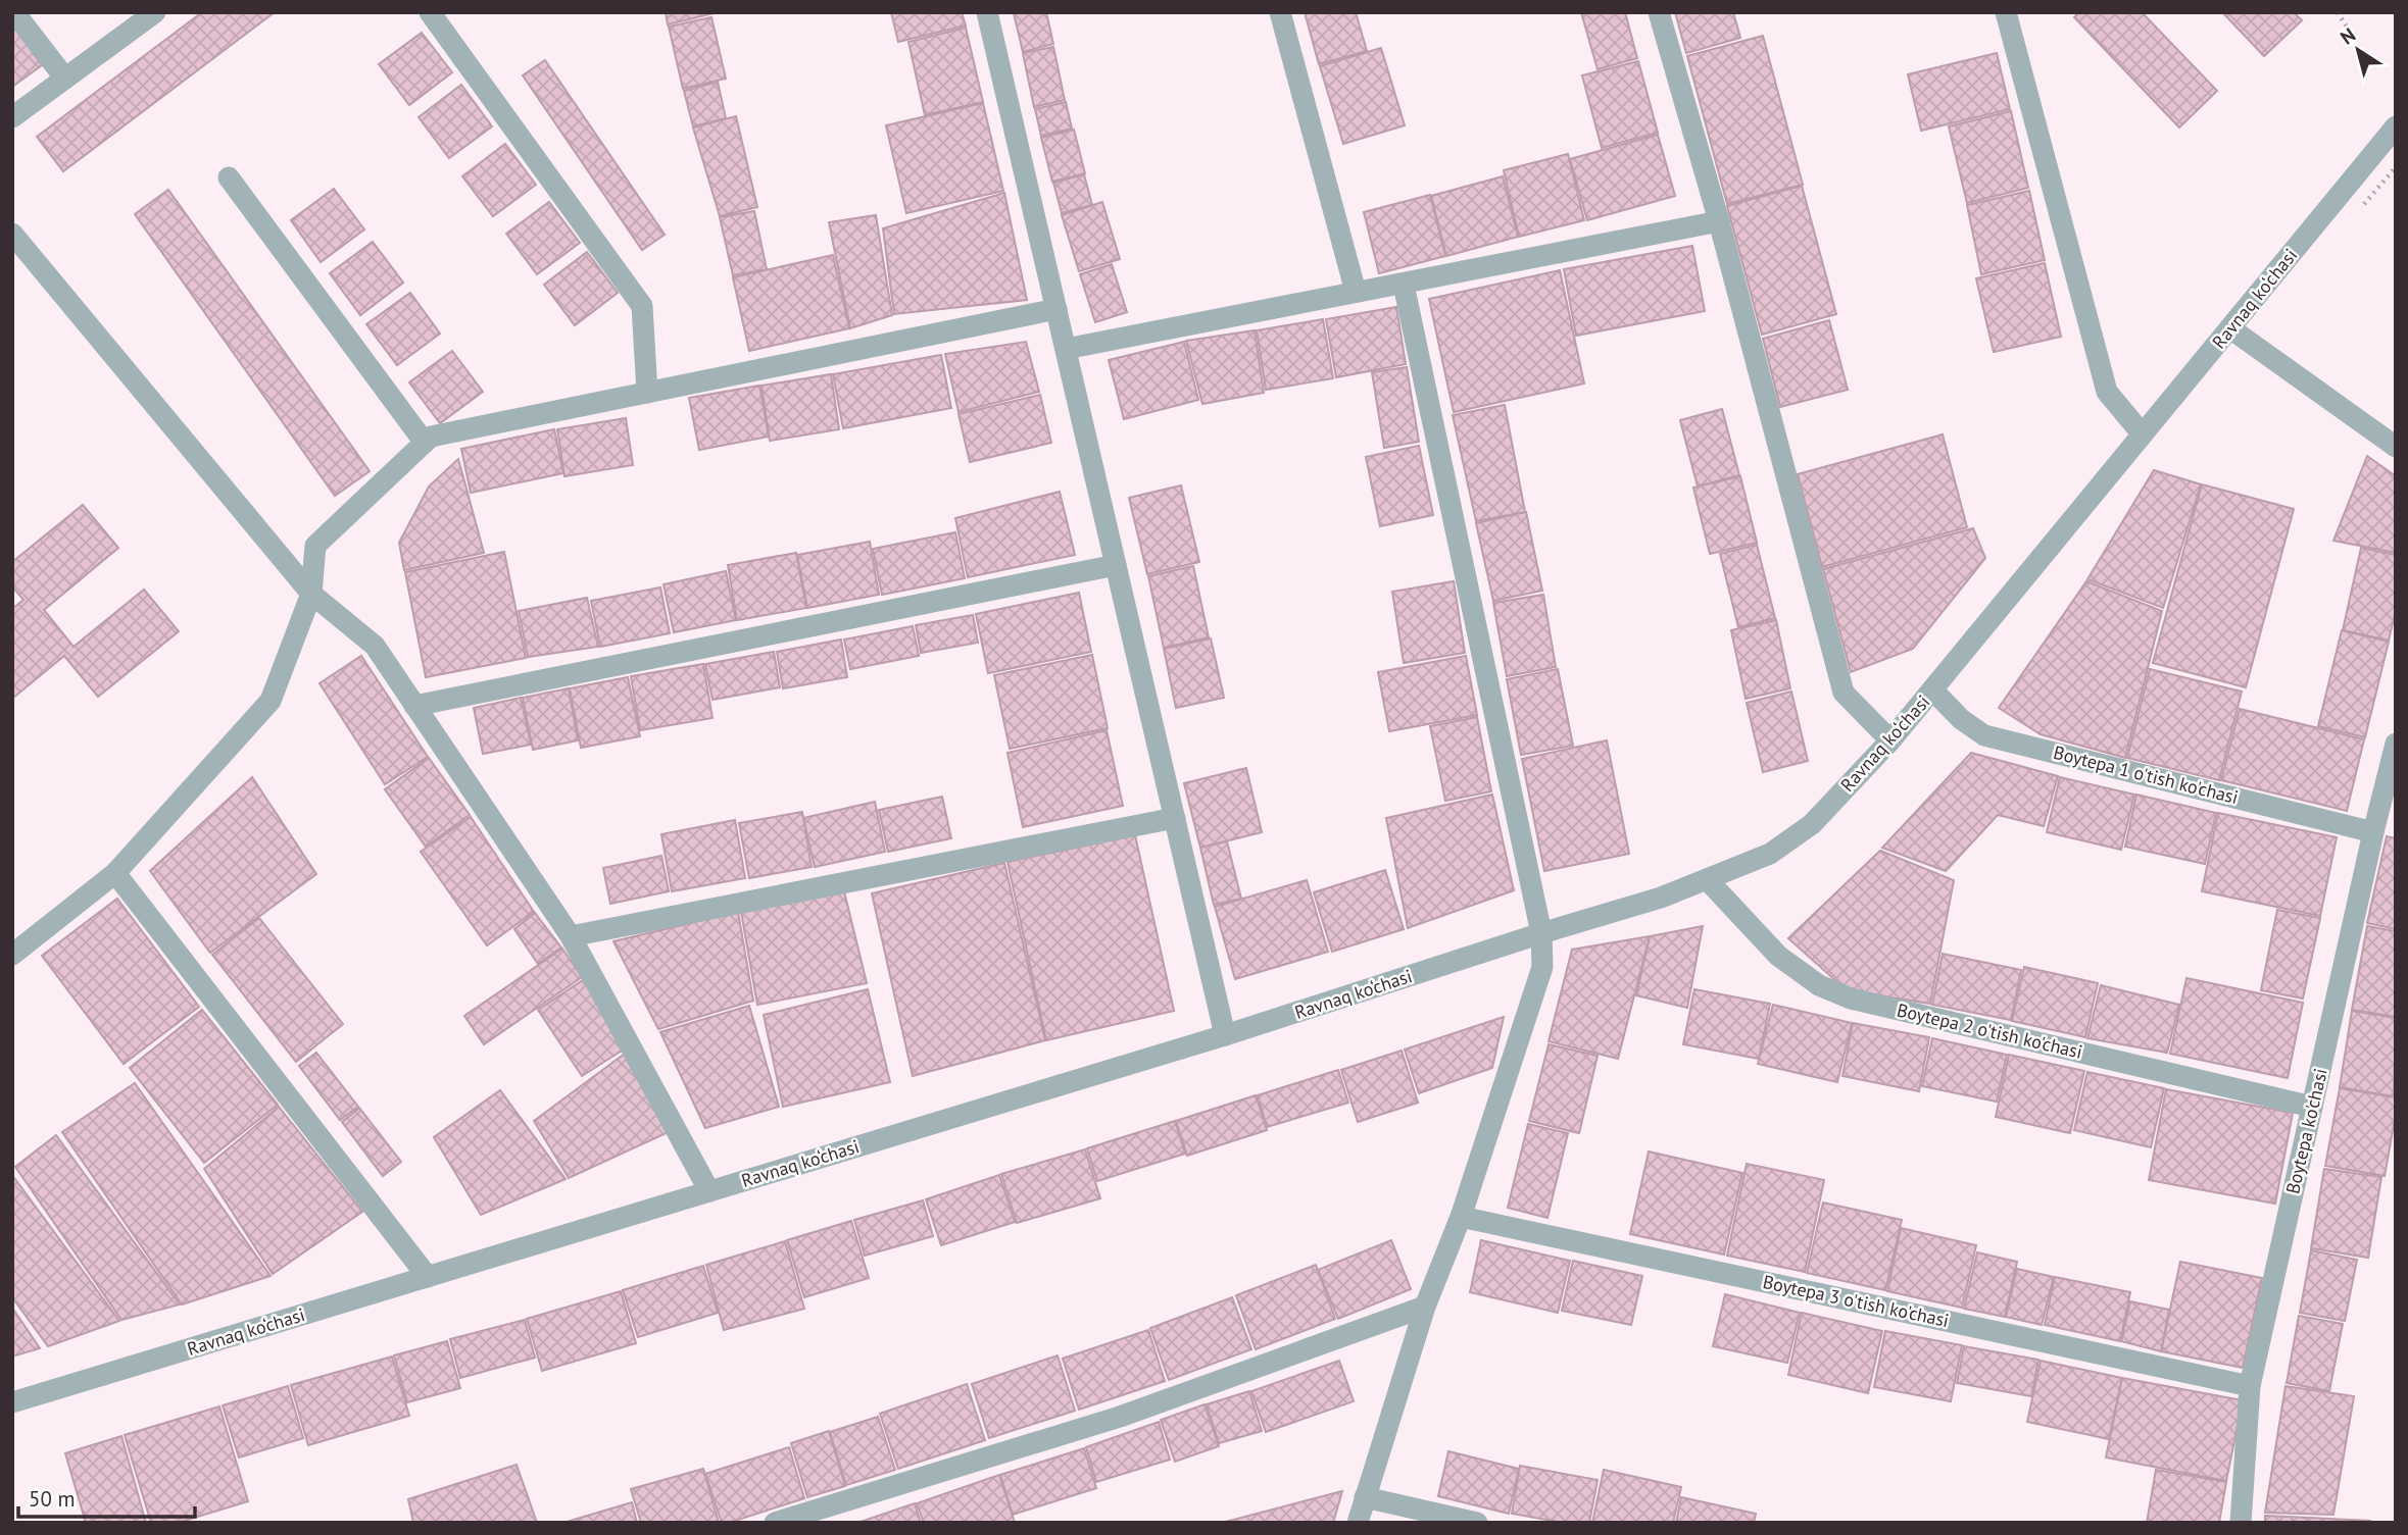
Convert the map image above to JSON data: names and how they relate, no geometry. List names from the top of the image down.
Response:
{
  "streets": {
    "street": [
      "Ravnaq ko‘chasi",
      "Boytepa 1 o'tish ko'chasi",
      "Boytepa 2 o'tish ko'chasi",
      "Boytepa ko'chasi",
      "Boytepa 3 o'tish ko'chasi"
    ]
  },
  "crossings": [
    ["Ravnaq ko‘chasi", "Boytepa 1 o'tish ko'chasi"],
    ["Ravnaq ko‘chasi", "Boytepa 2 o'tish ko'chasi"],
    ["Boytepa 1 o'tish ko'chasi", "Boytepa ko'chasi"],
    ["Boytepa 2 o'tish ko'chasi", "Boytepa ko'chasi"],
    ["Boytepa ko'chasi", "Boytepa 3 o'tish ko'chasi"]
  ],
  "scale_bar": "50 m",
  "north": "top left"
}
